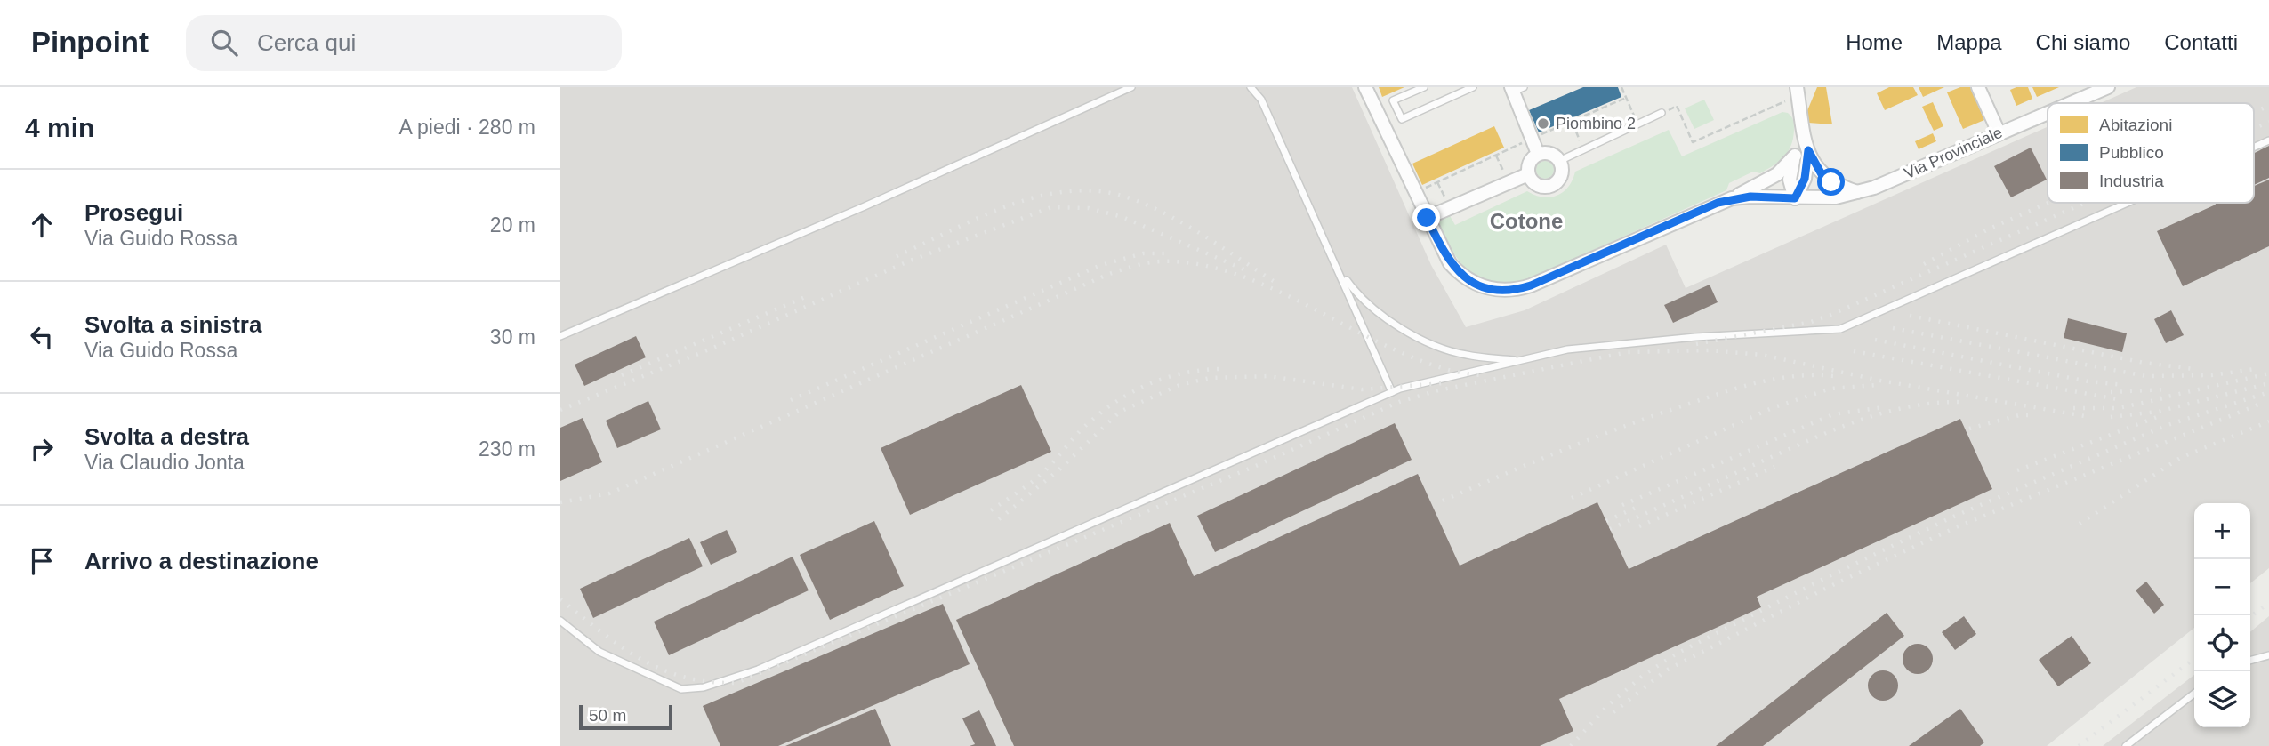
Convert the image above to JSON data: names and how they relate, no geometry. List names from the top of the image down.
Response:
{
  "streets": {
    "street": ["Via Provinciale"]
  },
  "districts": ["Cotone"],
  "places": ["Piombino 2"],
  "legend": ["Abitazioni", "Pubblico", "Industria"],
  "scale_bar": "50 m",
  "page": {
    "header": "Pinpoint",
    "search": "Cerca qui",
    "nav": [
      "Home",
      "Mappa",
      "Chi siamo",
      "Contatti"
    ],
    "heading": ["4 min", "A piedi · 280 m"],
    "list": [
      ["Prosegui", "Via Guido Rossa", "20 m"],
      ["Svolta a sinistra", "Via Guido Rossa", "30 m"],
      ["Svolta a destra", "Via Claudio Jonta", "230 m"],
      "Arrivo a destinazione"
    ],
    "map_buttons": ["+", "−"],
    "scale": "50 m"
  }
}
